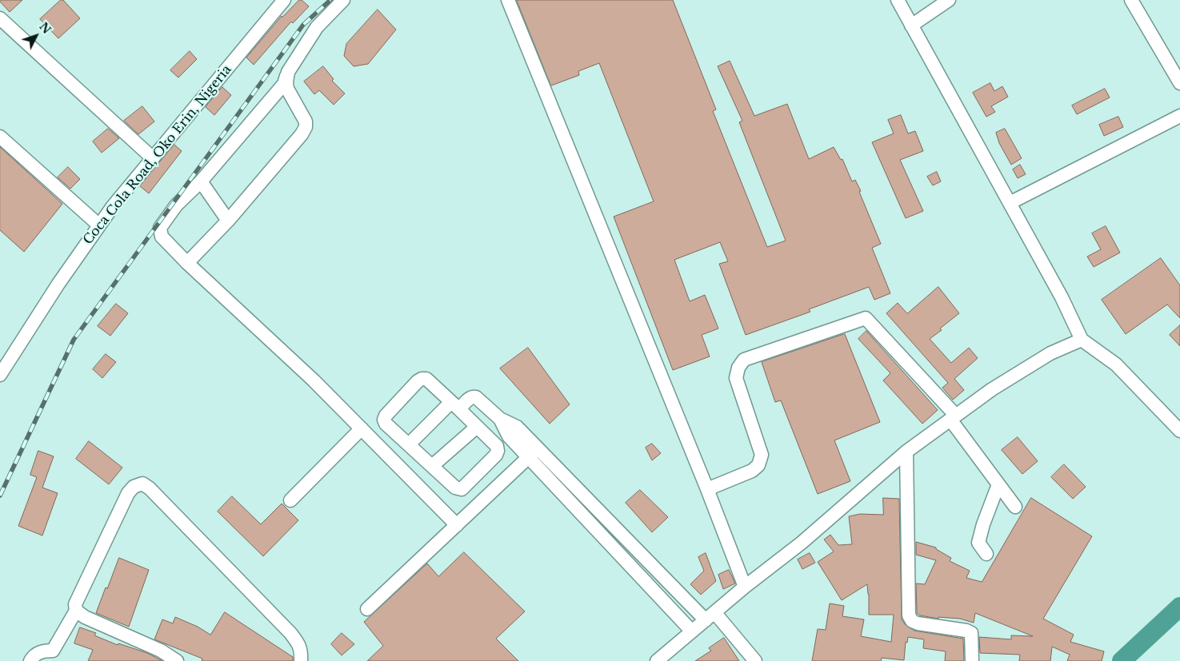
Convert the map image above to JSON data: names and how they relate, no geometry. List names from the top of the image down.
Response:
{
  "streets": {
    "street": ["Coca Cola Road, Oko Erin, Nigeria"]
  },
  "north": "top right"
}
